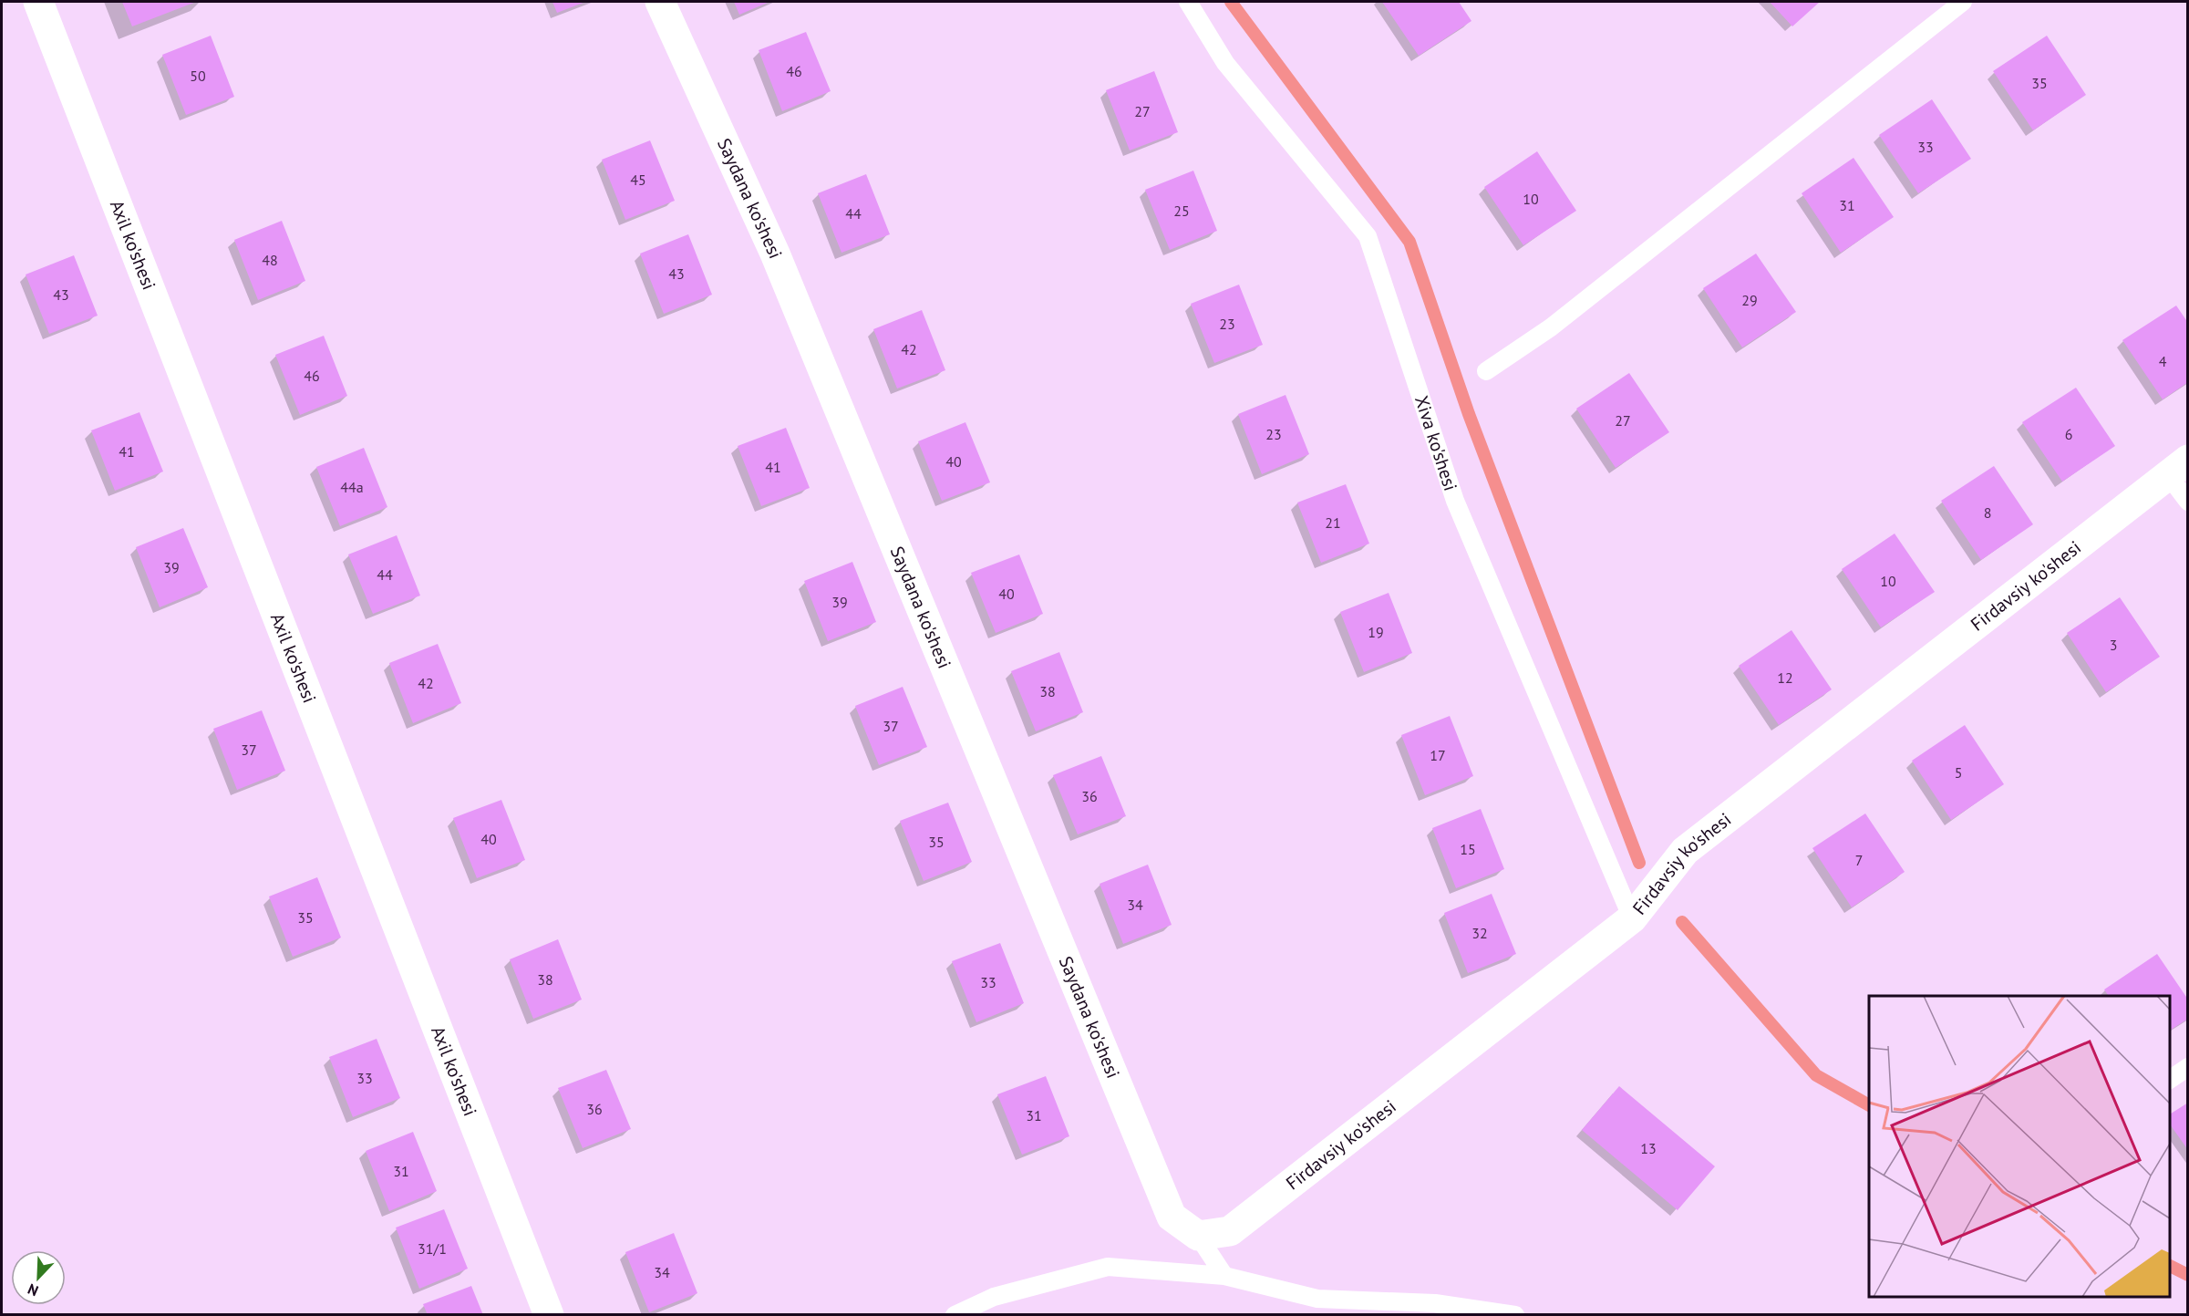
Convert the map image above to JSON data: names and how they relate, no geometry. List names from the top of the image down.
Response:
{
  "streets": {
    "street": ["Saydana ko'shesi", "Axil ko'shesi", "Firdavsiy ko'shesi"],
    "lane": ["Xiva ko'shesi"]
  },
  "crossings": [
    ["Saydana ko'shesi", "Firdavsiy ko'shesi"],
    ["Xiva ko'shesi", "Firdavsiy ko'shesi"]
  ],
  "house_numbers": [
    "46",
    "50",
    "35",
    "27",
    "33",
    "45",
    "10",
    "31",
    "25",
    "44",
    "48",
    "43",
    "43",
    "29",
    "23",
    "42",
    "4",
    "46",
    "27",
    "23",
    "6",
    "41",
    "40",
    "41",
    "44a",
    "8",
    "21",
    "39",
    "44",
    "10",
    "40",
    "39",
    "19",
    "3",
    "12",
    "42",
    "38",
    "37",
    "37",
    "17",
    "5",
    "36",
    "40",
    "35",
    "15",
    "7",
    "34",
    "35",
    "32",
    "38",
    "33",
    "33",
    "36",
    "31",
    "13",
    "31",
    "31/1",
    "34"
  ],
  "north": "bottom left"
}
